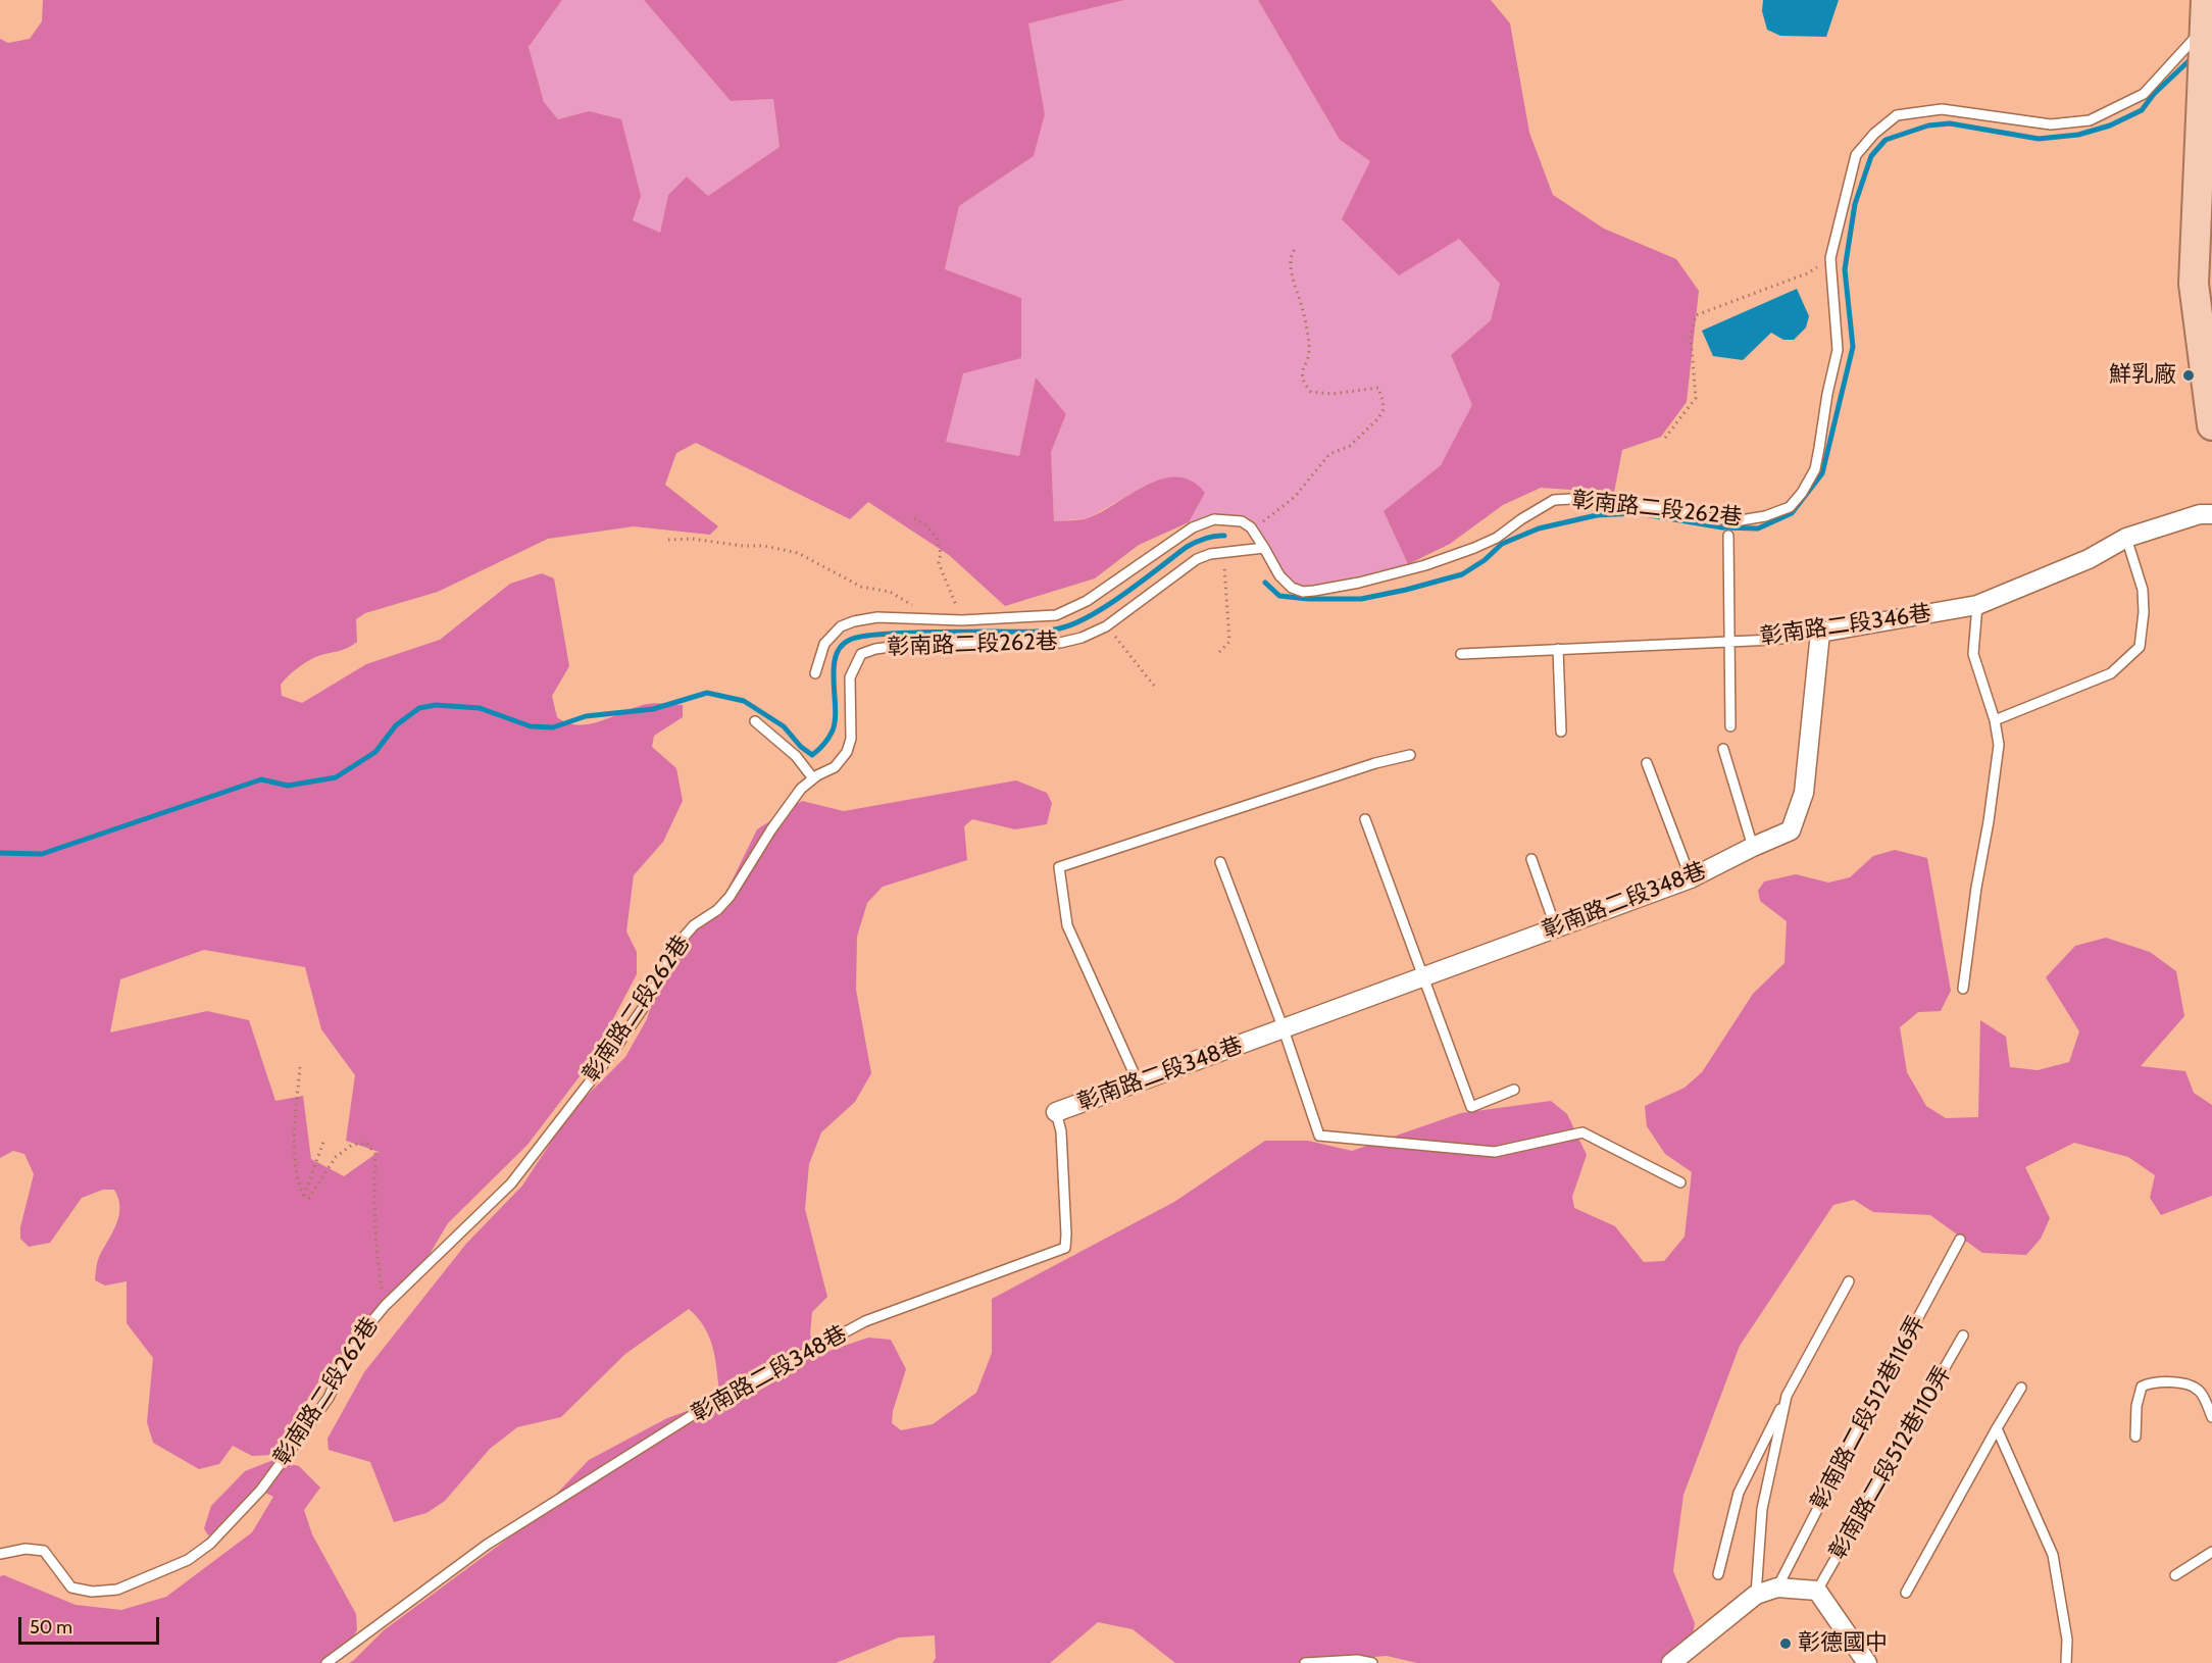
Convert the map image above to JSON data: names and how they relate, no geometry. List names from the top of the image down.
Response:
{
  "streets": {
    "street": ["彰南路二段346巷", "彰南路二段348巷"],
    "lane": ["彰南路二段262巷", "彰南路二段512巷116弄", "彰南路二段512巷110弄"]
  },
  "crossings": [
    ["彰南路二段346巷", "彰南路二段348巷"]
  ],
  "places": ["鮮乳廠", "彰德國中"],
  "scale_bar": "50 m"
}
